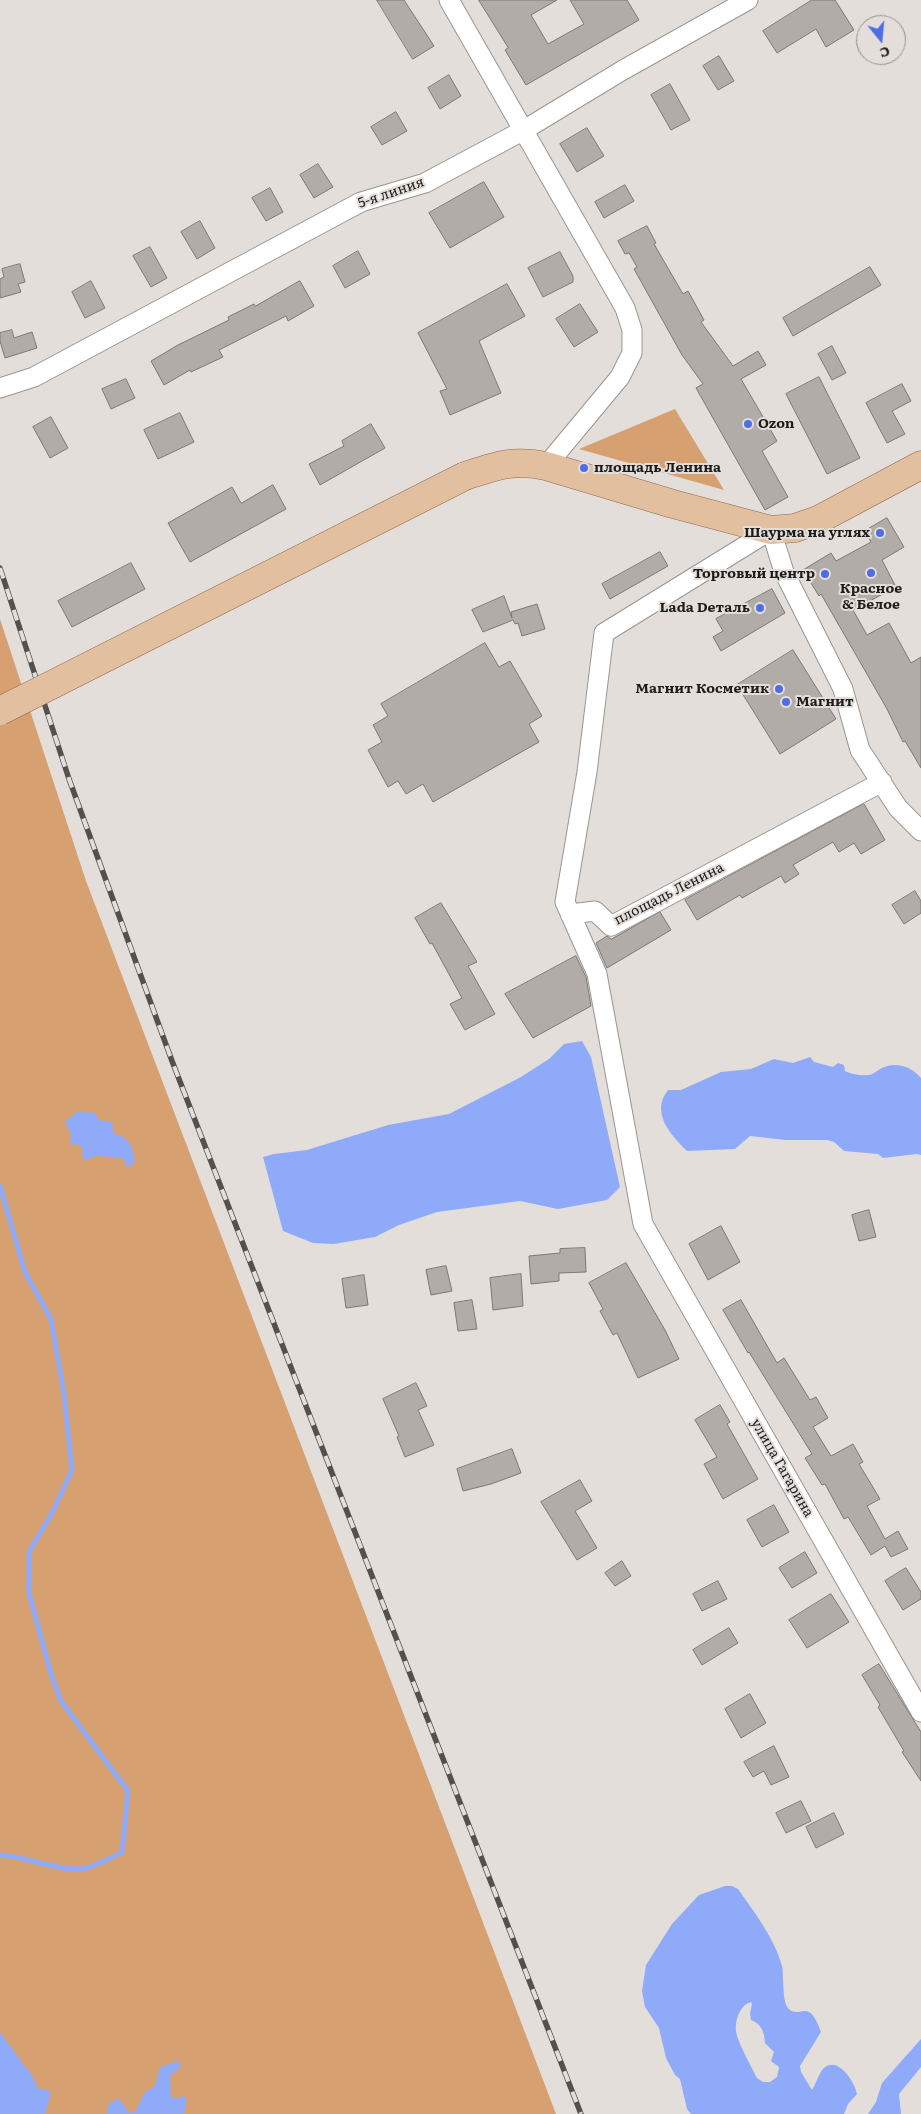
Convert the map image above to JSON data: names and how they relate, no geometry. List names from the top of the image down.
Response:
{
  "streets": {
    "street": ["5-я линия", "площадь Ленина", "улица Гагарина"]
  },
  "crossings": [
    ["площадь Ленина", "улица Гагарина"]
  ],
  "places": [
    "Ozon",
    "площадь Ленина",
    "Шаурма на углях",
    "Красное & Белое",
    "Торговый центр",
    "Lada Dеталь",
    "Магнит Косметик",
    "Магнит"
  ],
  "north": "bottom"
}
